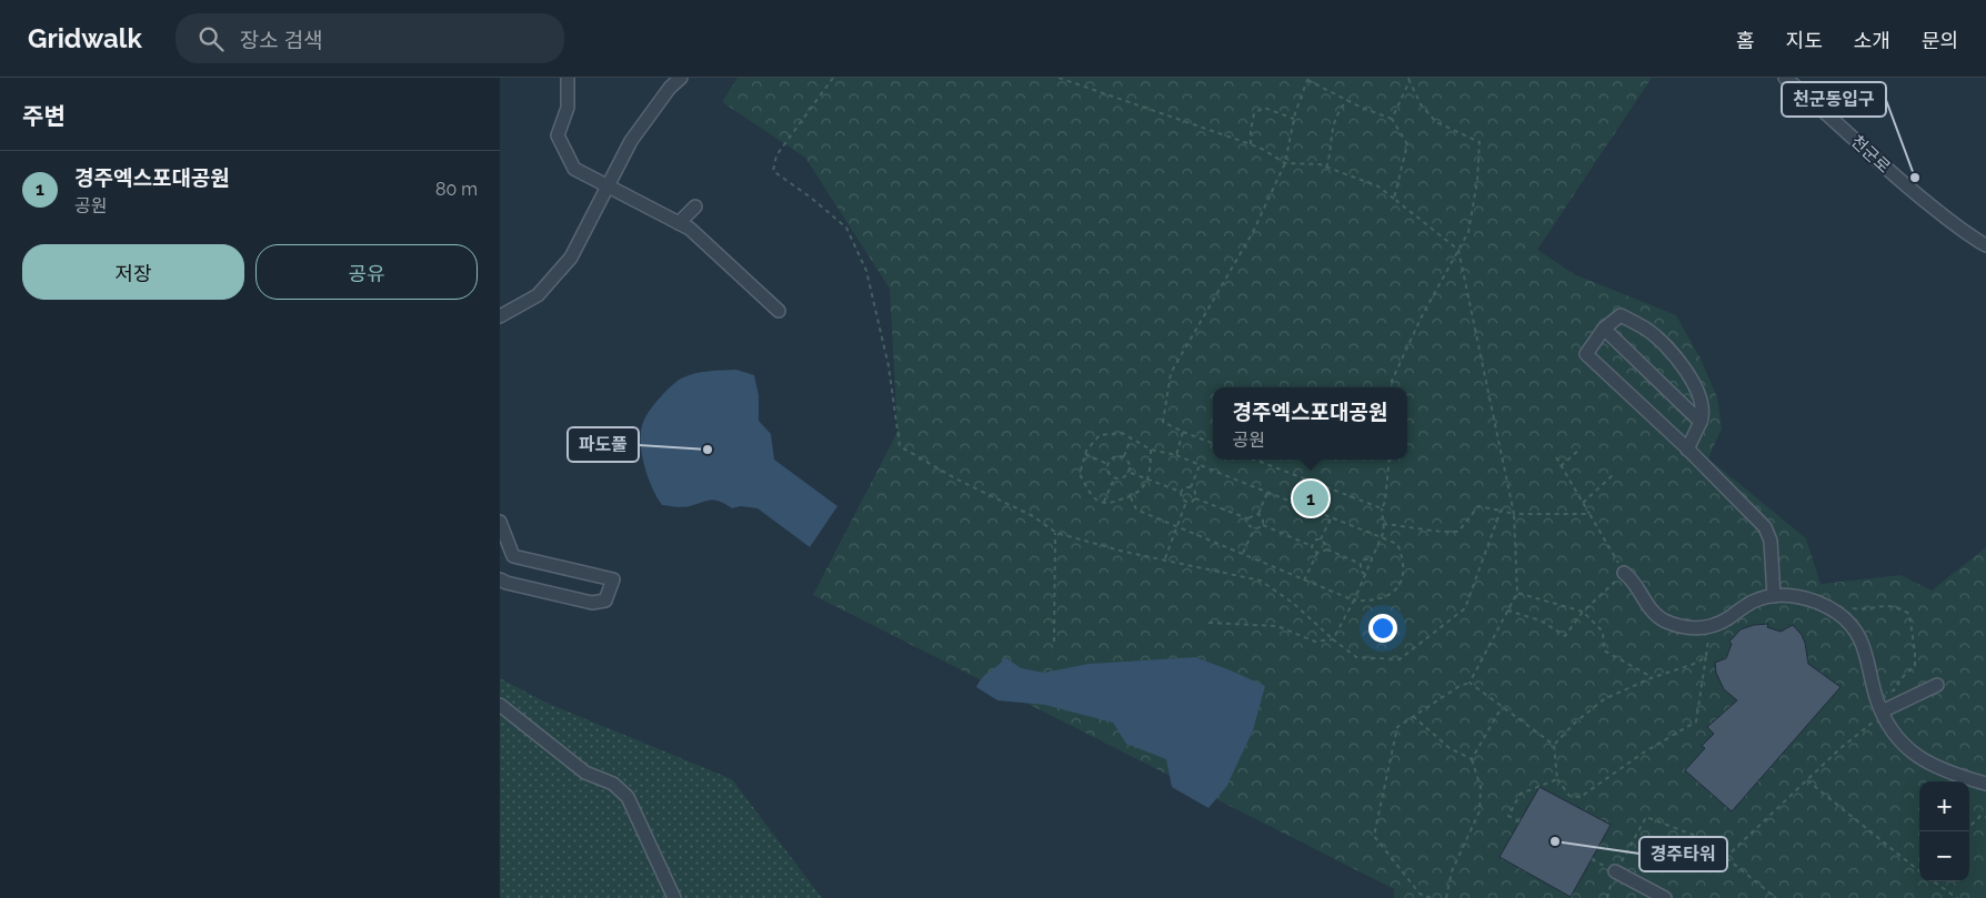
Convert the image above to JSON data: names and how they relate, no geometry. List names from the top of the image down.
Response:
{
  "streets": {
    "street": ["천군로"]
  },
  "places": ["천군동입구", "파도풀", "경주타워"],
  "page": {
    "header": "Gridwalk",
    "search": "장소 검색",
    "nav": [
      "홈",
      "지도",
      "소개",
      "문의"
    ],
    "heading": "주변",
    "list": [
      {
        "mark": "1",
        "name": "경주엑스포대공원",
        "note": "공원",
        "value": "80 m"
      }
    ],
    "buttons": ["저장", "공유"],
    "popup": ["경주엑스포대공원", "공원"],
    "pins": "1",
    "map_buttons": ["+", "−"]
  }
}
